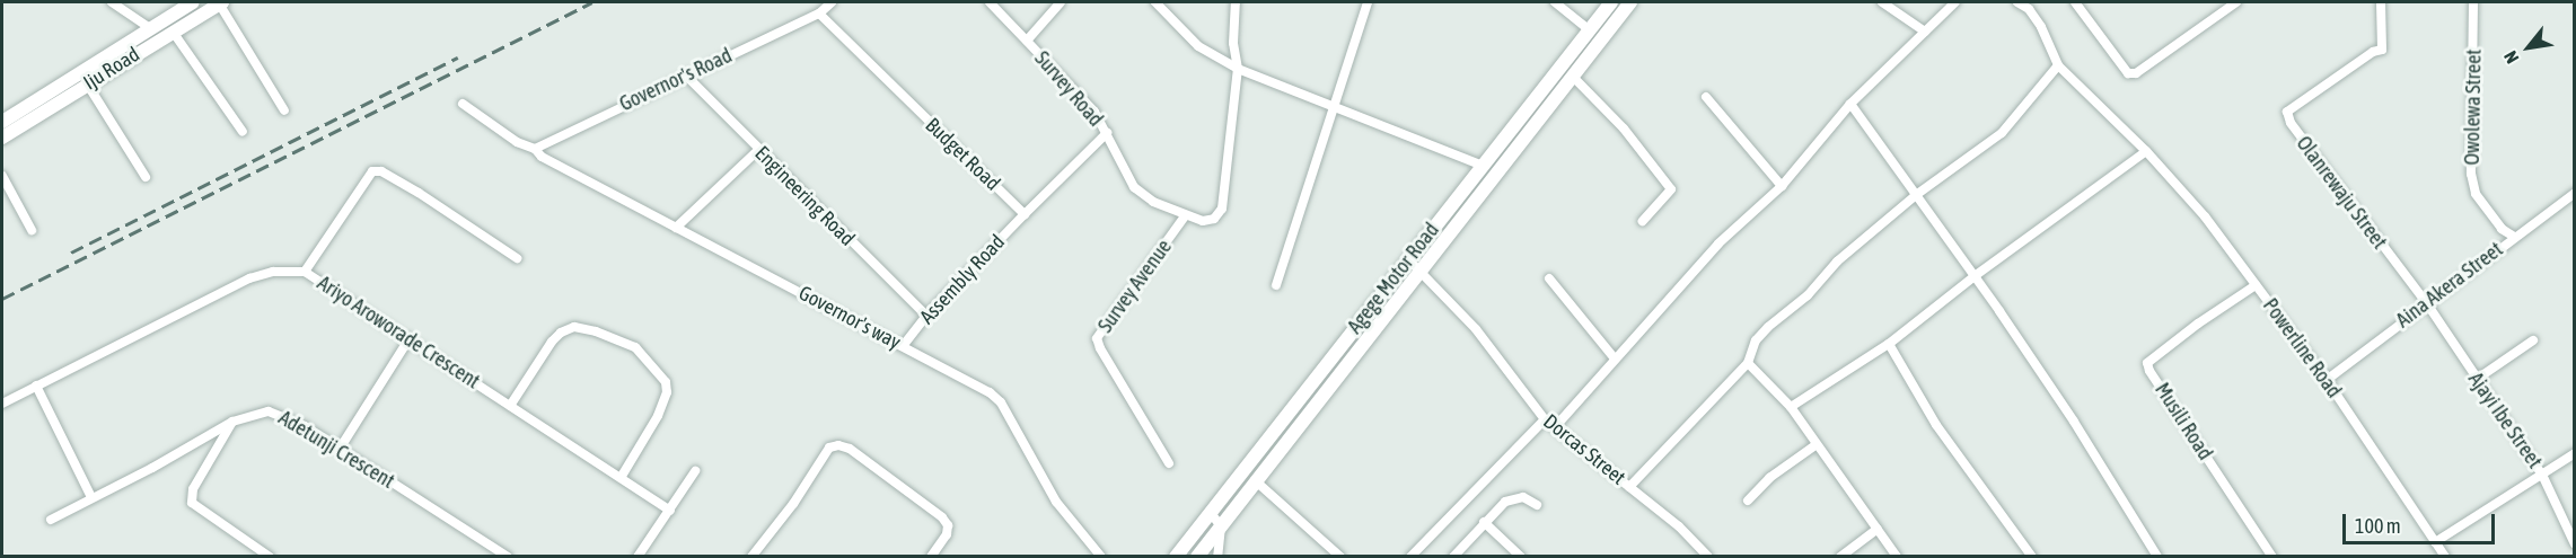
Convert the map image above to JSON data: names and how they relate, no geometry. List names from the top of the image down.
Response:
{
  "streets": {
    "main road": ["Iju Road", "Agege Motor Road"],
    "street": [
      "Governor's Road",
      "Survey Road",
      "Owolewa Street",
      "Budget Road",
      "Olanrewaju Street",
      "Engineering Road",
      "Assembly Road",
      "Aina Akera Street",
      "Survey Avenue",
      "Governor's way",
      "Ariyo Aroworade Crescent",
      "Powerline Road",
      "Ajayi Ibe Street",
      "Musili Road",
      "Adetunji Crescent",
      "Dorcas Street"
    ]
  },
  "crossings": [
    ["Governor's Road", "Budget Road"],
    ["Governor's Road", "Engineering Road"],
    ["Governor's Road", "Governor's way"],
    ["Survey Road", "Survey Avenue"],
    ["Owolewa Street", "Aina Akera Street"],
    ["Budget Road", "Assembly Road"],
    ["Olanrewaju Street", "Aina Akera Street"],
    ["Olanrewaju Street", "Ajayi Ibe Street"],
    ["Engineering Road", "Assembly Road"],
    ["Agege Motor Road", "Dorcas Street"],
    ["Assembly Road", "Governor's way"],
    ["Aina Akera Street", "Powerline Road"],
    ["Aina Akera Street", "Ajayi Ibe Street"],
    ["Powerline Road", "Musili Road"]
  ],
  "scale_bar": "100 m",
  "north": "bottom left"
}
